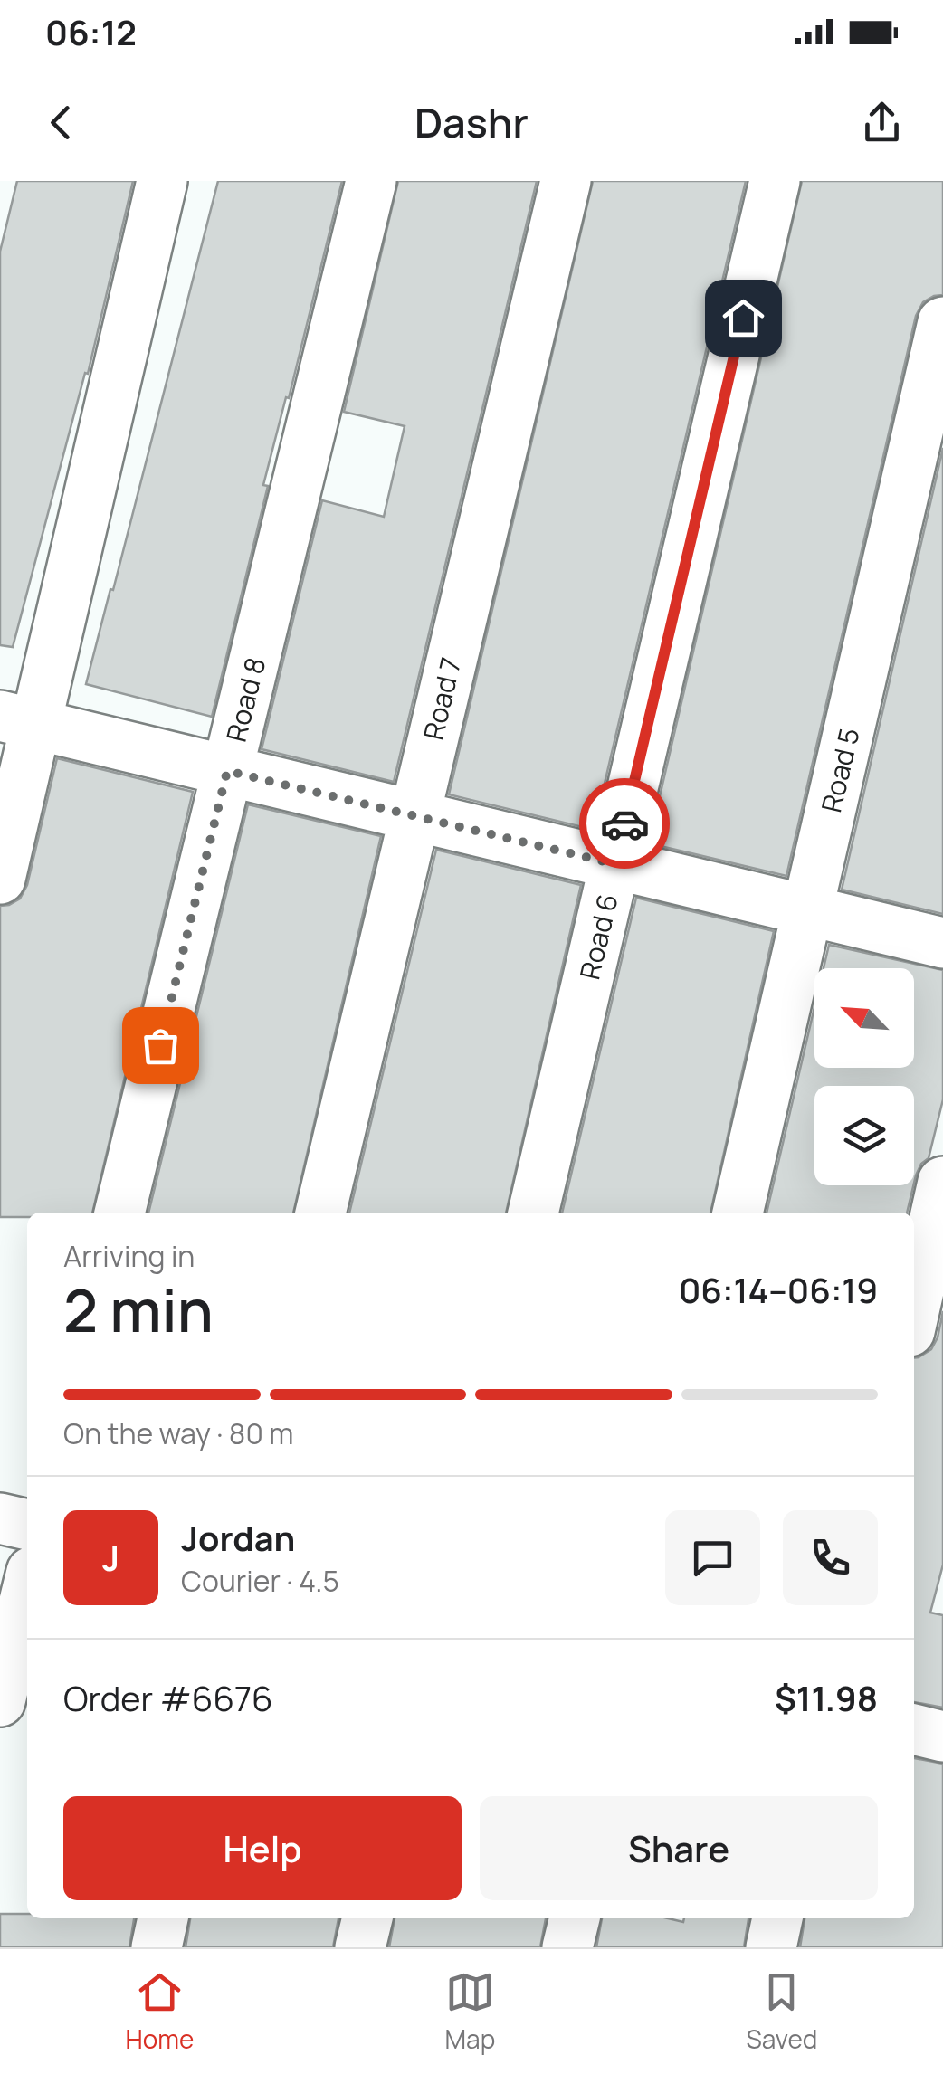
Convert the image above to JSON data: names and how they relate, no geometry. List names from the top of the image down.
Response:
{
  "streets": {
    "street": [
      "Road 7",
      "Road 8",
      "Road 5",
      "Road 6"
    ]
  },
  "north": "top left",
  "page": {
    "status": "06:12",
    "header": "Dashr",
    "heading": ["2 min", "Arriving in", "06:14–06:19"],
    "panel": [
      "Jordan",
      "Courier · 4.5",
      "Order #6676",
      "$11.98"
    ],
    "bar": "On the way · 80 m",
    "round": "J",
    "buttons": ["Help", "Share"],
    "tabs": ["Home", "Map", "Saved"]
  }
}
